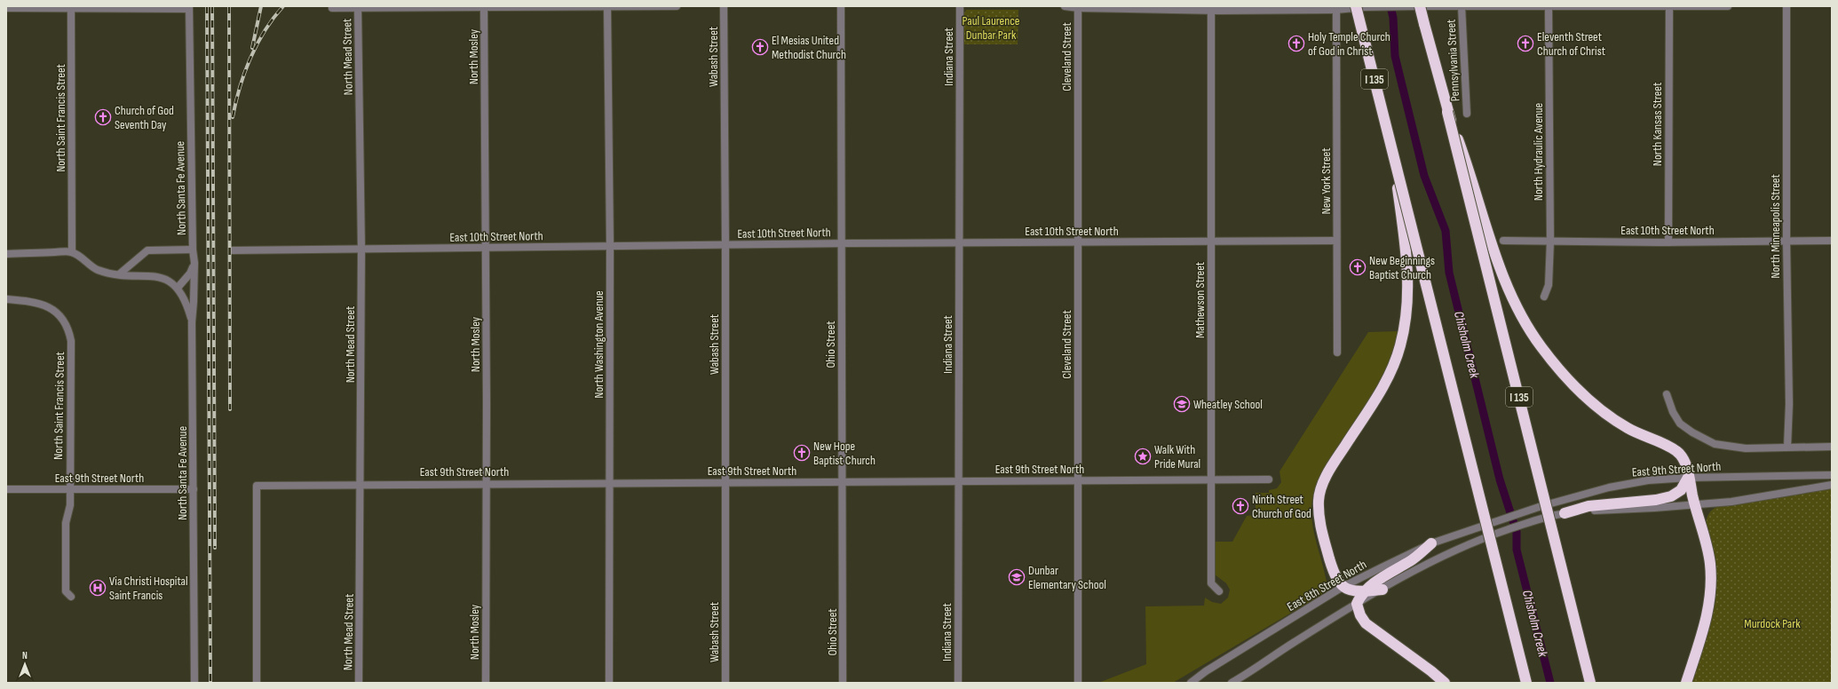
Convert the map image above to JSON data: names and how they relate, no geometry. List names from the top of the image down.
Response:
{
  "streets": {
    "highway": ["I 135"],
    "street": [
      "North Mead Street",
      "North Mosley",
      "Wabash Street",
      "Indiana Street",
      "Cleveland Street",
      "Pennsylvania Street",
      "North Saint Francis Street",
      "North Kansas Street",
      "North Hydraulic Avenue",
      "New York Street",
      "North Santa Fe Avenue",
      "North Minneapolis Street",
      "East 10th Street North",
      "Mathewson Street",
      "North Washington Avenue",
      "Ohio Street",
      "East 9th Street North",
      "East 8th Street North"
    ]
  },
  "crossings": [
    ["North Mead Street", "East 10th Street North"],
    ["North Mead Street", "East 9th Street North"],
    ["North Mosley", "East 10th Street North"],
    ["North Mosley", "East 9th Street North"],
    ["Wabash Street", "East 10th Street North"],
    ["Wabash Street", "East 9th Street North"],
    ["Indiana Street", "East 10th Street North"],
    ["Indiana Street", "East 9th Street North"],
    ["Cleveland Street", "East 10th Street North"],
    ["Cleveland Street", "East 9th Street North"],
    ["North Saint Francis Street", "East 9th Street North"],
    ["North Kansas Street", "East 10th Street North"],
    ["North Hydraulic Avenue", "East 10th Street North"],
    ["New York Street", "East 10th Street North"],
    ["North Santa Fe Avenue", "East 9th Street North"],
    ["North Minneapolis Street", "East 10th Street North"],
    ["East 10th Street North", "Mathewson Street"],
    ["East 10th Street North", "North Washington Avenue"],
    ["East 10th Street North", "Ohio Street"],
    ["Mathewson Street", "East 9th Street North"],
    ["North Washington Avenue", "East 9th Street North"],
    ["Ohio Street", "East 9th Street North"],
    ["East 9th Street North", "East 8th Street North"]
  ],
  "water": ["Chisholm Creek"],
  "parks": ["Paul Laurence Dunbar Park", "Murdock Park"],
  "places": {
    "church": [
      "Holy Temple Church of God in Christ",
      "Eleventh Street Church of Christ",
      "El Mesias United Methodist Church",
      "Church of God Seventh Day",
      "New Beginnings Baptist Church",
      "New Hope Baptist Church",
      "Ninth Street Church of God"
    ],
    "school or university": ["Wheatley School", "Dunbar Elementary School"],
    "place": ["Walk With Pride Mural"],
    "hospital": ["Via Christi Hospital Saint Francis"]
  },
  "north": "top"
}
